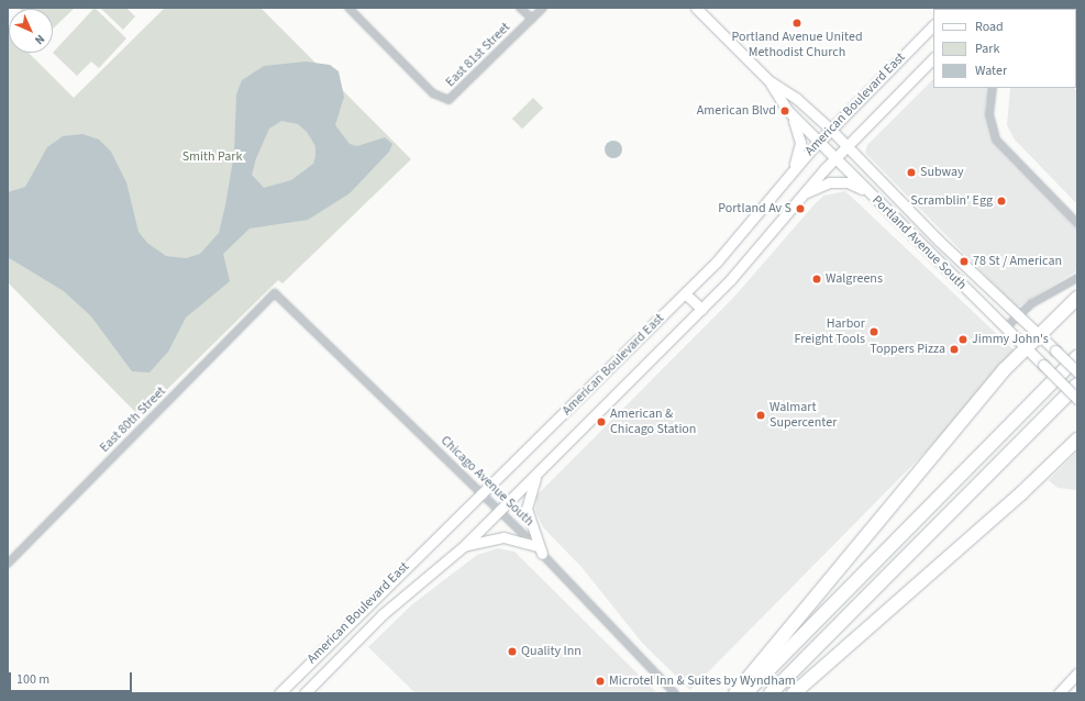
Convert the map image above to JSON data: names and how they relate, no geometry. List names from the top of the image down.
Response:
{
  "streets": {
    "main road": ["American Boulevard East", "Portland Avenue South"],
    "street": ["East 81st Street", "East 80th Street", "Chicago Avenue South"]
  },
  "crossings": [
    ["American Boulevard East", "Portland Avenue South"],
    ["American Boulevard East", "Chicago Avenue South"],
    ["East 80th Street", "Chicago Avenue South"]
  ],
  "parks": ["Smith Park"],
  "places": [
    "Portland Avenue United Methodist Church",
    "American Blvd",
    "Subway",
    "Scramblin' Egg",
    "Portland Av S",
    "78 St / American",
    "Walgreens",
    "Harbor Freight Tools",
    "Jimmy John's",
    "Toppers Pizza",
    "Walmart Supercenter",
    "American & Chicago Station",
    "Quality Inn",
    "Microtel Inn & Suites by Wyndham"
  ],
  "legend": ["Road", "Park", "Water"],
  "scale_bar": "100 m",
  "north": "bottom right"
}
